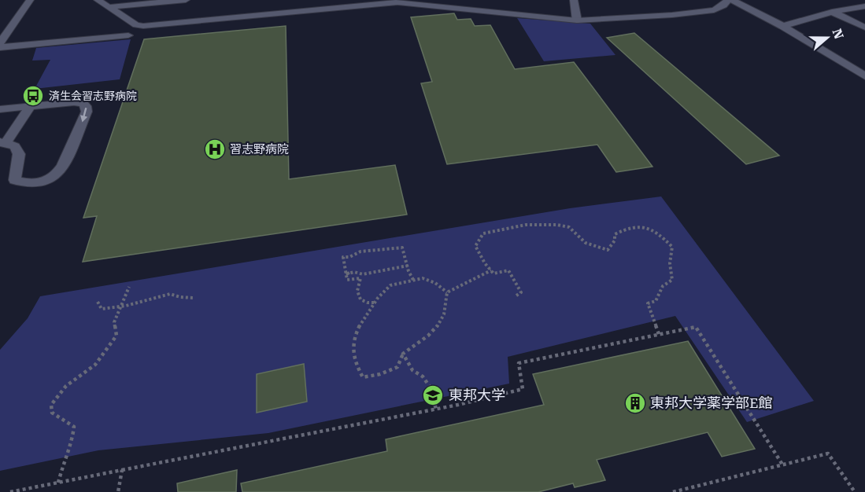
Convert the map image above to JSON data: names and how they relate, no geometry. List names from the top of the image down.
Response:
{
  "places": {
    "bus stop": ["済生会習志野病院"],
    "hospital": ["習志野病院"],
    "school or university": ["東邦大学"],
    "building": ["東邦大学薬学部E館"]
  },
  "north": "right"
}
